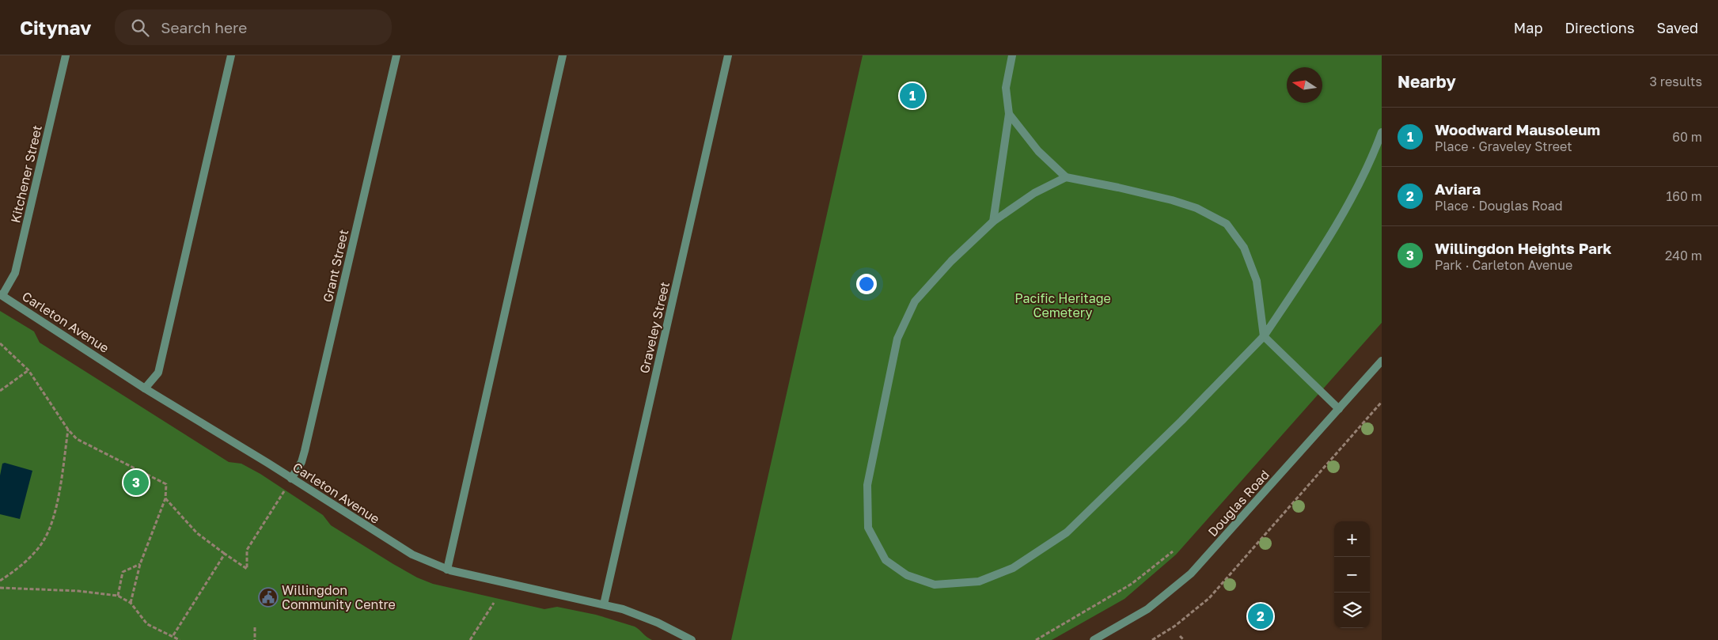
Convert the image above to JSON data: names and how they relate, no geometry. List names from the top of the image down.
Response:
{
  "streets": {
    "street": [
      "Kitchener Street",
      "Grant Street",
      "Carleton Avenue",
      "Graveley Street",
      "Douglas Road"
    ]
  },
  "crossings": [
    ["Kitchener Street", "Carleton Avenue"],
    ["Grant Street", "Carleton Avenue"],
    ["Carleton Avenue", "Graveley Street"]
  ],
  "parks": ["Pacific Heritage Cemetery"],
  "places": {
    "public building": ["Willingdon Community Centre"]
  },
  "north": "left",
  "page": {
    "header": "Citynav",
    "search": "Search here",
    "nav": ["Map", "Directions", "Saved"],
    "heading": ["Nearby", "3 results"],
    "pins": ["1", "3", "2"],
    "list": [
      {
        "mark": "1",
        "name": "Woodward Mausoleum",
        "note": "Place · Graveley Street",
        "value": "60 m"
      },
      {
        "mark": "2",
        "name": "Aviara",
        "note": "Place · Douglas Road",
        "value": "160 m"
      },
      {
        "mark": "3",
        "name": "Willingdon Heights Park",
        "note": "Park · Carleton Avenue",
        "value": "240 m"
      }
    ],
    "map_buttons": ["+", "−"]
  }
}
